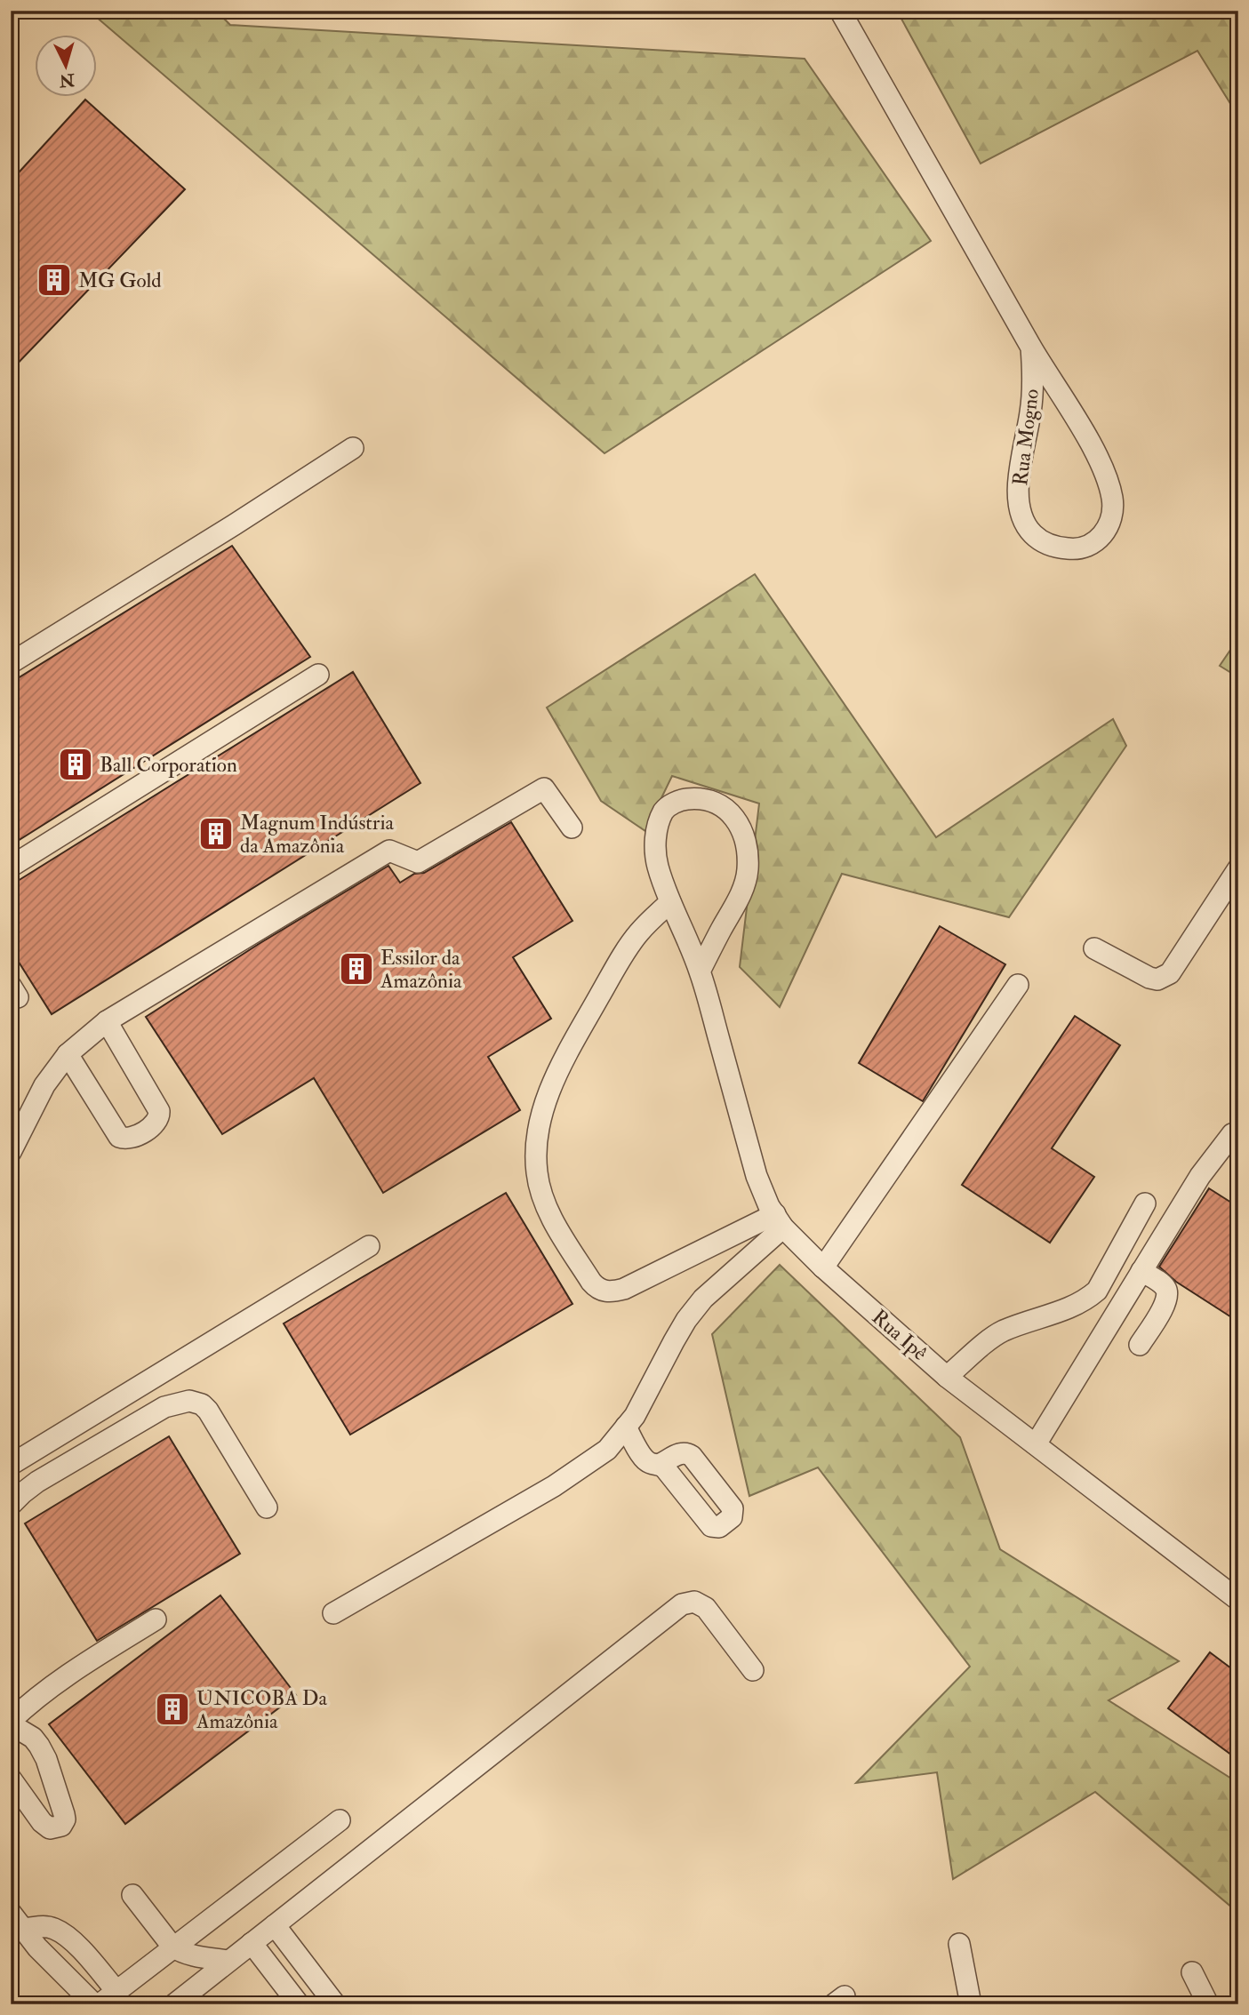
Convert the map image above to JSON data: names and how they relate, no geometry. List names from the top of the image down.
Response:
{
  "streets": {
    "street": ["Rua Mogno", "Rua Ipê"]
  },
  "places": {
    "building": [
      "MG Gold",
      "Ball Corporation",
      "Magnum Indústria da Amazônia",
      "Essilor da Amazônia",
      "UNICOBA Da Amazônia"
    ]
  },
  "north": "bottom"
}
